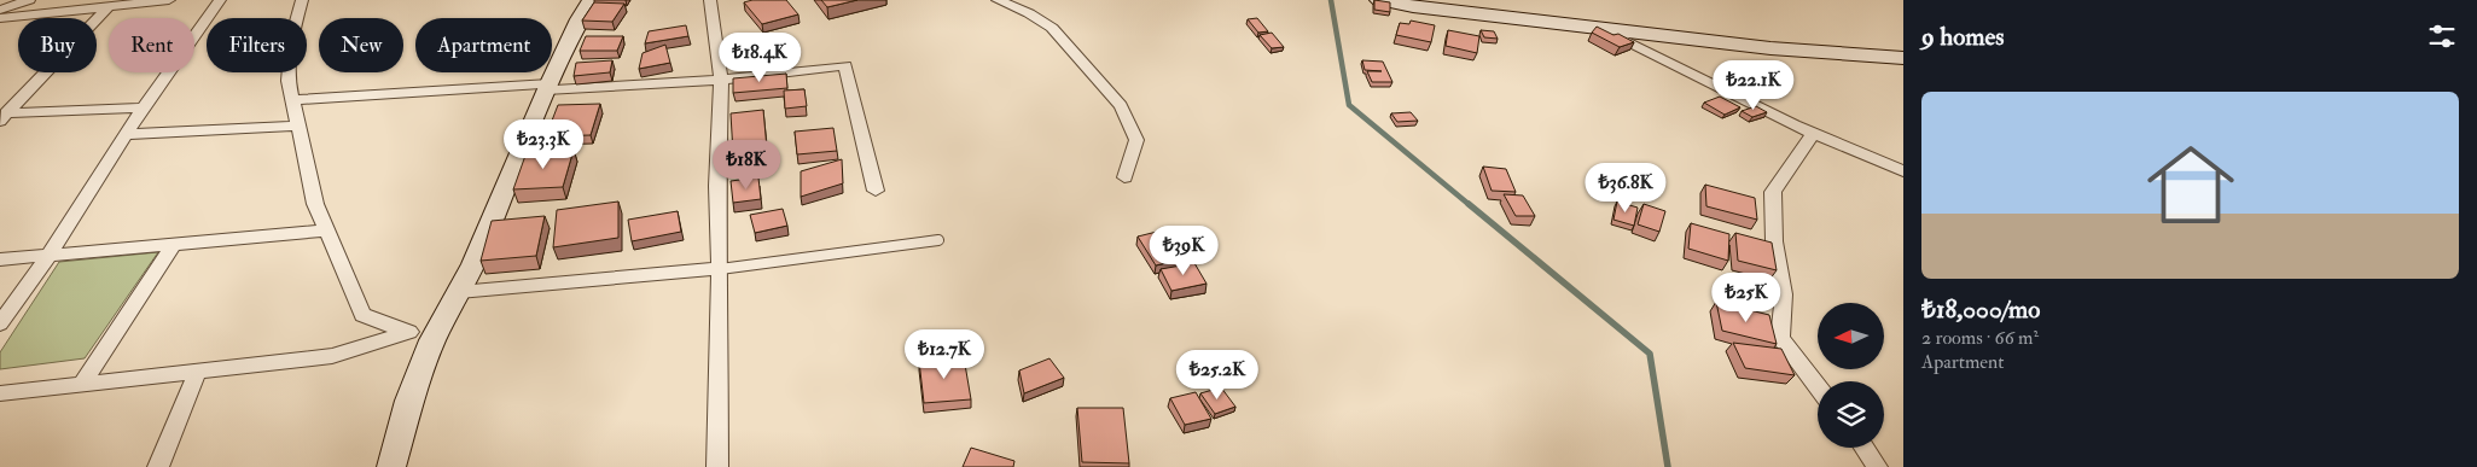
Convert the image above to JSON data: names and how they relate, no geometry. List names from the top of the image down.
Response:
{
  "north": "left",
  "page": {
    "heading": "9 homes",
    "chip": [
      "Buy",
      "Rent",
      "Filters",
      "New",
      "Apartment"
    ],
    "price": [
      "₺18.4K",
      "₺22.1K",
      "₺23.3K",
      "₺18K",
      "₺36.8K",
      "₺39K",
      "₺25K",
      "₺12.7K",
      "₺25.2K"
    ],
    "list": [
      {
        "name": "₺18,000/mo",
        "note": "2 rooms · 66 m² · Apartment"
      }
    ]
  }
}
